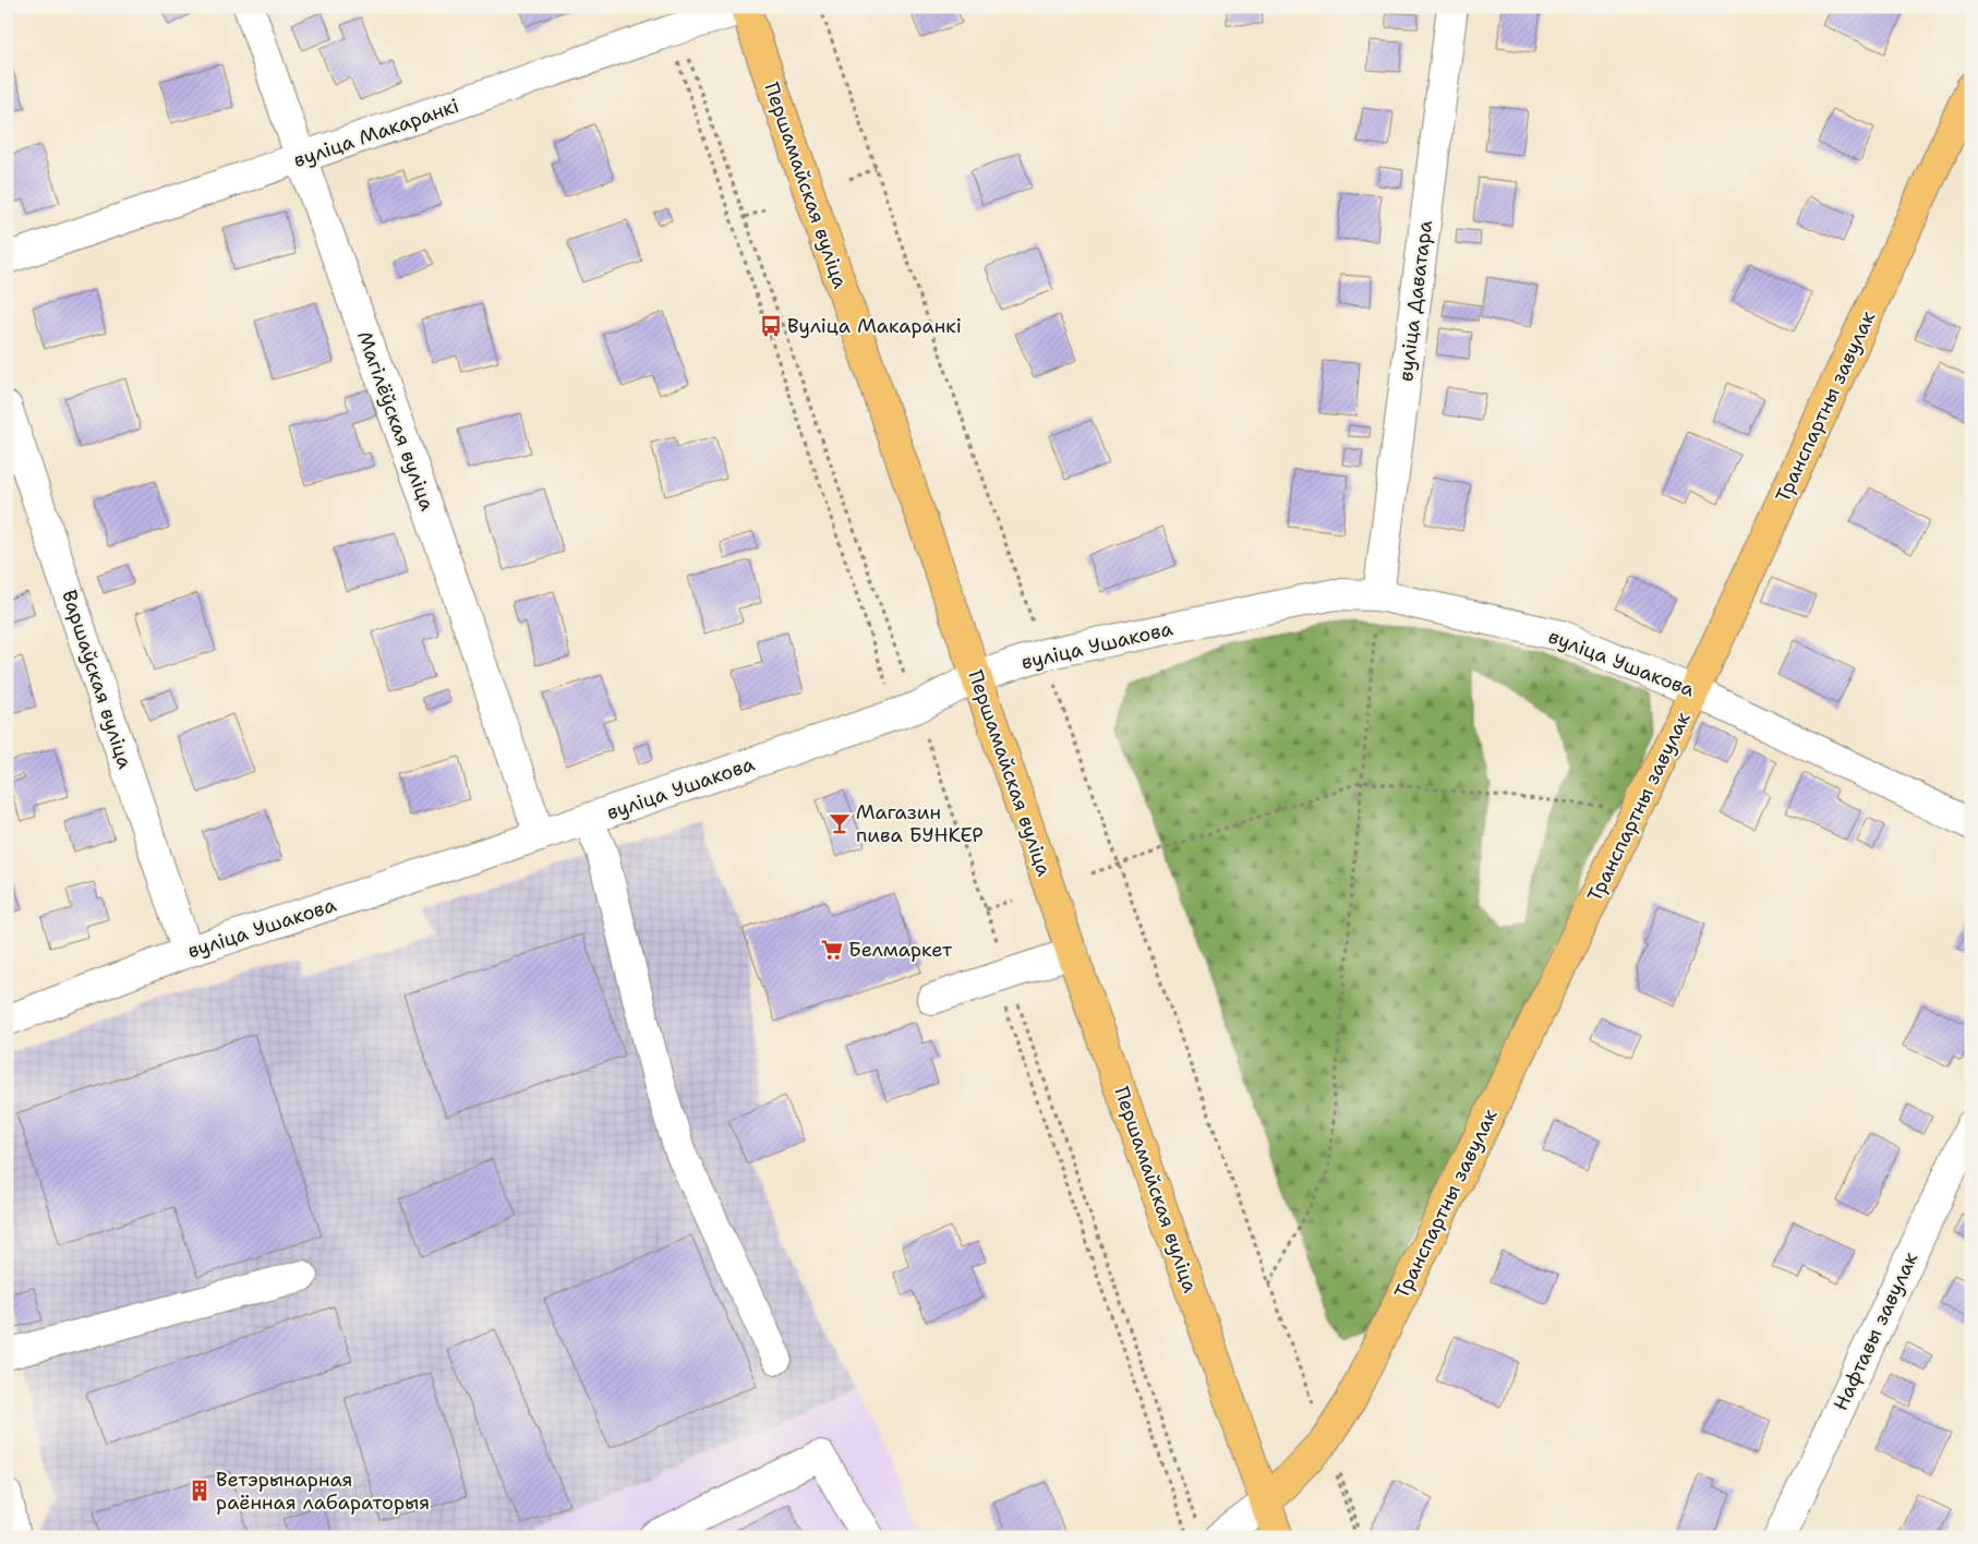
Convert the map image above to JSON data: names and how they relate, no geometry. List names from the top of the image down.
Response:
{
  "streets": {
    "main road": ["Першамайская вуліца", "Транспартны завулак"],
    "street": [
      "вуліца Макаранкі",
      "вуліца Даватара",
      "Магілёўская вуліца",
      "вуліца Ушакова",
      "Варшаўская вуліца",
      "Нафтавы завулак"
    ]
  },
  "crossings": [
    ["вуліца Макаранкі", "Першамайская вуліца"],
    ["вуліца Макаранкі", "Магілёўская вуліца"],
    ["Першамайская вуліца", "Транспартны завулак"],
    ["Першамайская вуліца", "вуліца Ушакова"],
    ["вуліца Даватара", "вуліца Ушакова"],
    ["Транспартны завулак", "вуліца Ушакова"],
    ["Магілёўская вуліца", "вуліца Ушакова"],
    ["вуліца Ушакова", "Варшаўская вуліца"]
  ],
  "places": {
    "bus stop": ["Вуліца Макаранкі"],
    "bar": ["Магазин пива БУНКЕР"],
    "supermarket": ["Белмаркет"],
    "building": ["Ветэрынарная раённая лабараторыя"]
  }
}
